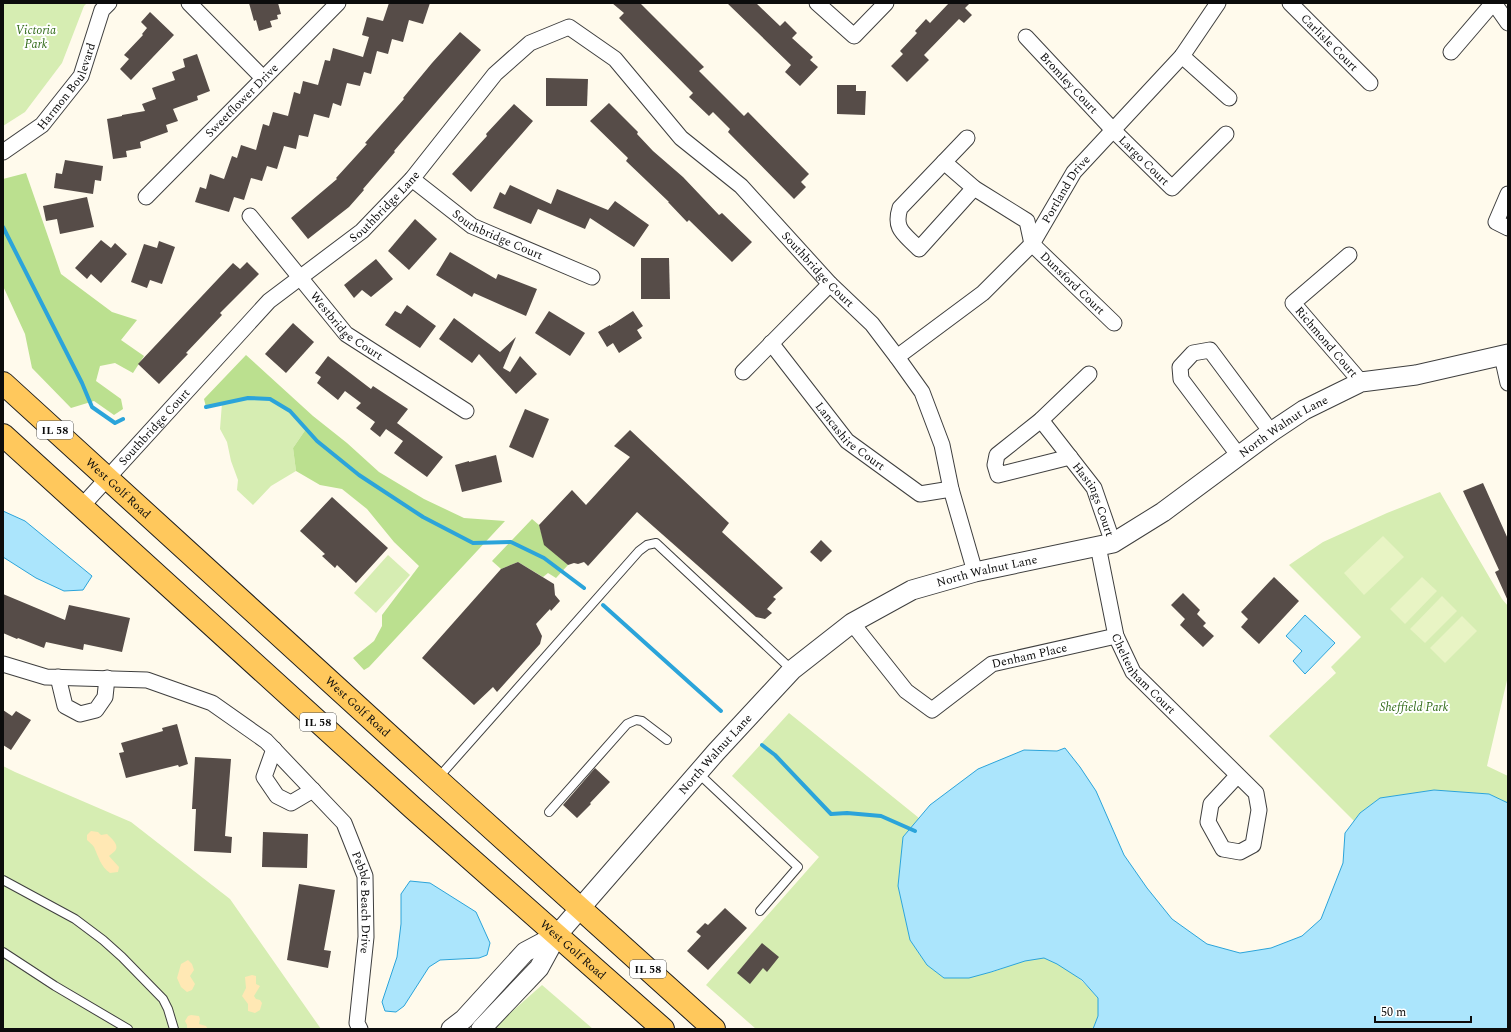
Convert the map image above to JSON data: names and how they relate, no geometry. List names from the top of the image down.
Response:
{
  "streets": {
    "main road": ["IL 58", "West Golf Road"],
    "street": [
      "Carlisle Court",
      "Bromley Court",
      "Harmon Boulevard",
      "Sweetflower Drive",
      "Largo Court",
      "Portland Drive",
      "Southbridge Lane",
      "Southbridge Court",
      "Dunsford Court",
      "Westbridge Court",
      "Richmond Court",
      "North Walnut Lane",
      "Lancashire Court",
      "Hastings Court",
      "Denham Place",
      "Cheltenham Court",
      "Pebble Beach Drive"
    ]
  },
  "crossings": [
    ["Bromley Court", "Largo Court"],
    ["Bromley Court", "Portland Drive"],
    ["Largo Court", "Portland Drive"],
    ["Portland Drive", "Southbridge Court"],
    ["Portland Drive", "Dunsford Court"],
    ["Southbridge Lane", "Southbridge Court"],
    ["Southbridge Lane", "Westbridge Court"],
    ["Southbridge Court", "North Walnut Lane"],
    ["Southbridge Court", "Lancashire Court"],
    ["Southbridge Court", "West Golf Road"],
    ["Richmond Court", "North Walnut Lane"],
    ["North Walnut Lane", "West Golf Road"],
    ["North Walnut Lane", "Hastings Court"],
    ["North Walnut Lane", "Denham Place"],
    ["North Walnut Lane", "Cheltenham Court"],
    ["Hastings Court", "Cheltenham Court"],
    ["Denham Place", "Cheltenham Court"]
  ],
  "parks": ["Victoria Park", "Sheffield Park"],
  "scale_bar": "50 m"
}
